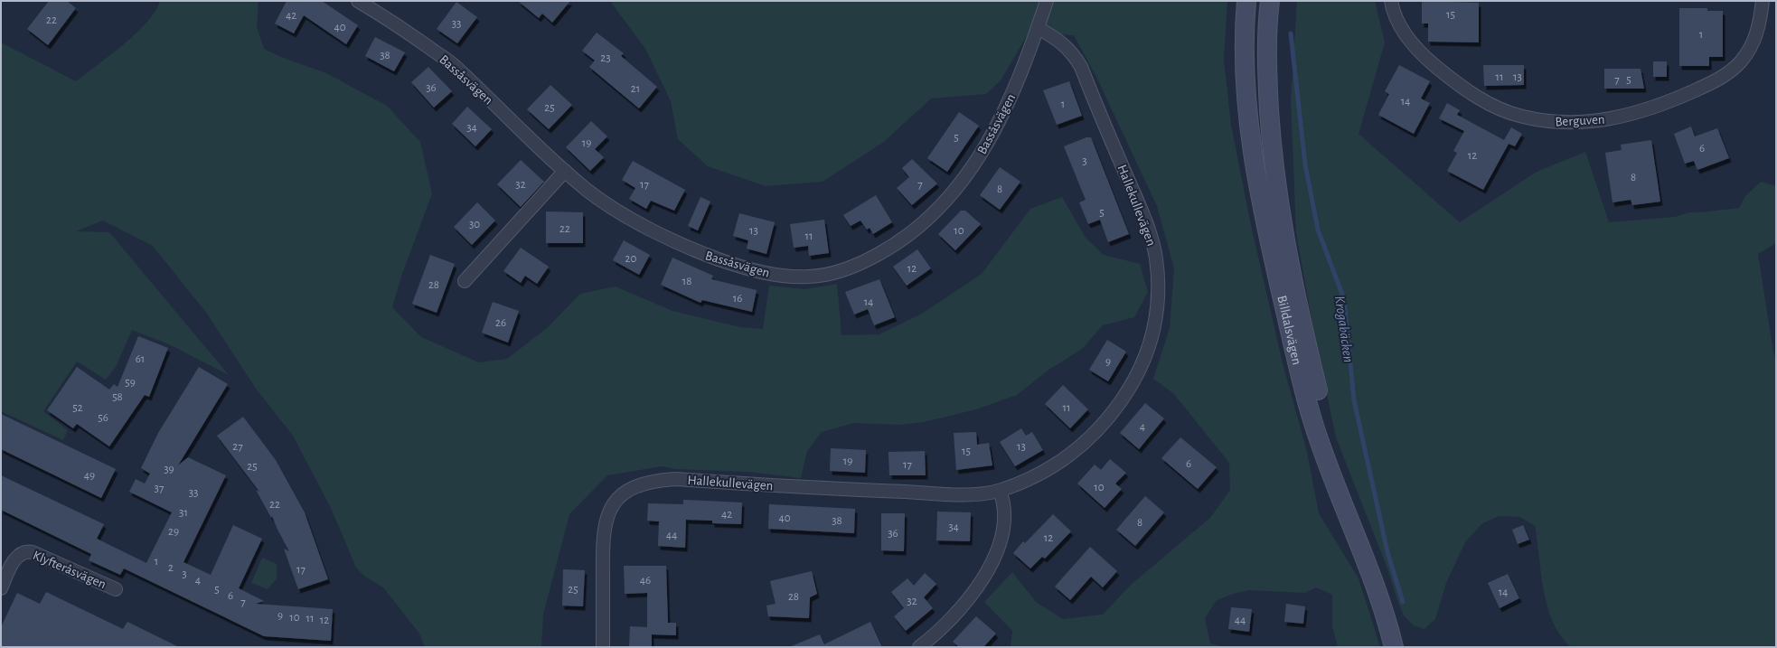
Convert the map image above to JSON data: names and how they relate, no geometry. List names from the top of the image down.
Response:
{
  "streets": {
    "street": [
      "Bassåsvägen",
      "Berguven",
      "Hallekullevägen",
      "Billdalsvägen",
      "Klyfteråsvägen"
    ]
  },
  "crossings": [
    ["Bassåsvägen", "Hallekullevägen"]
  ],
  "water": ["Krogabäcken"],
  "house_numbers": [
    "15",
    "42",
    "22",
    "33",
    "40",
    "1",
    "38",
    "23",
    "11",
    "13",
    "7",
    "5",
    "36",
    "21",
    "14",
    "1",
    "25",
    "34",
    "5",
    "19",
    "6",
    "12",
    "3",
    "8",
    "32",
    "17",
    "7",
    "8",
    "5",
    "30",
    "22",
    "13",
    "10",
    "11",
    "20",
    "12",
    "18",
    "28",
    "16",
    "14",
    "26",
    "61",
    "9",
    "59",
    "58",
    "52",
    "11",
    "56",
    "4",
    "27",
    "13",
    "15",
    "19",
    "6",
    "17",
    "25",
    "39",
    "49",
    "10",
    "37",
    "33",
    "22",
    "31",
    "42",
    "40",
    "38",
    "8",
    "34",
    "29",
    "36",
    "44",
    "12",
    "1",
    "2",
    "17",
    "3",
    "4",
    "46",
    "5",
    "25",
    "14",
    "6",
    "28",
    "32",
    "7",
    "9",
    "10",
    "11",
    "12",
    "44"
  ]
}
